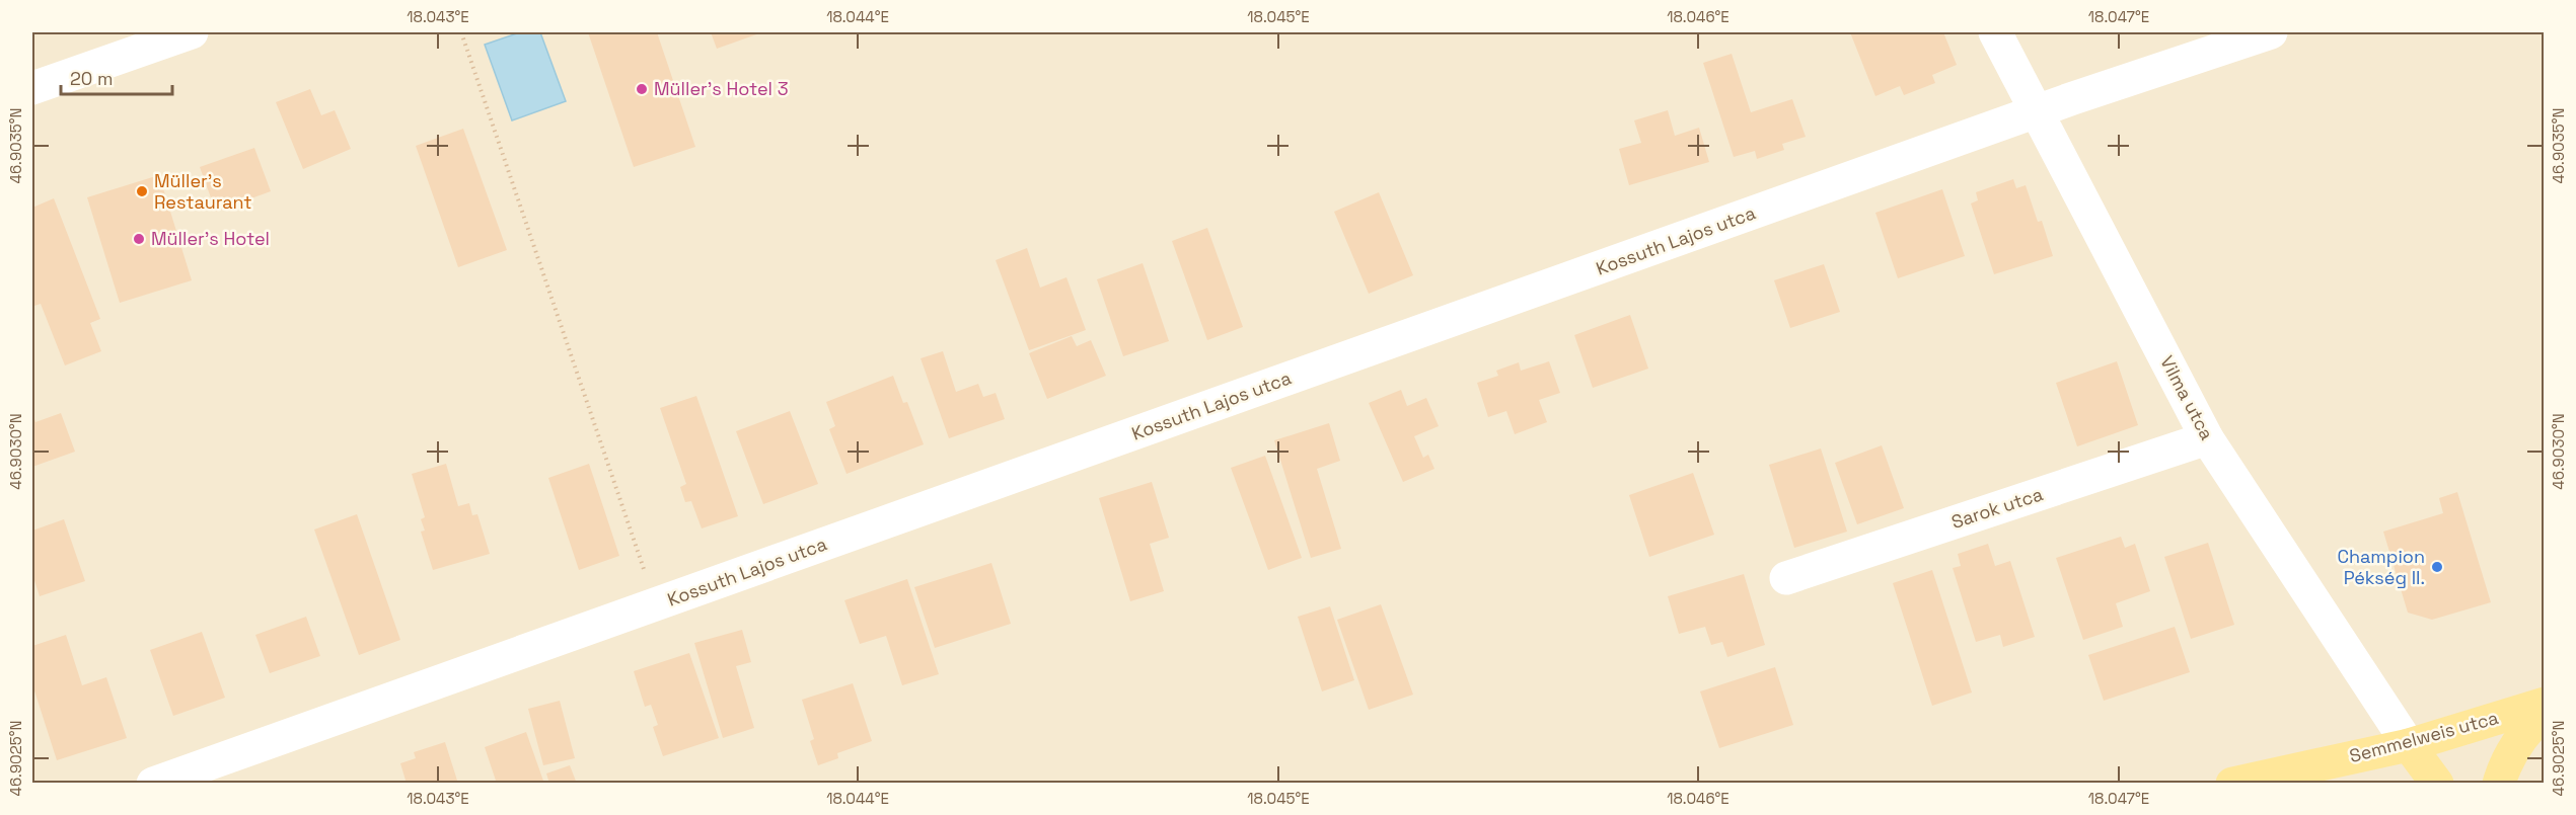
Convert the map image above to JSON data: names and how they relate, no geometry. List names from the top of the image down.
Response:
{
  "streets": {
    "main road": ["Semmelweis utca"],
    "street": ["Kossuth Lajos utca", "Vilma utca", "Sarok utca"]
  },
  "crossings": [
    ["Kossuth Lajos utca", "Vilma utca"],
    ["Vilma utca", "Sarok utca"],
    ["Vilma utca", "Semmelweis utca"]
  ],
  "places": [
    "Müller's Hotel 3",
    "Müller's Restaurant",
    "Müller's Hotel",
    "Champion Pékség II."
  ],
  "scale_bar": "20 m",
  "coordinates": [
    "18.043°E",
    "18.044°E",
    "18.045°E",
    "18.046°E",
    "18.047°E",
    "46.9035°N",
    "46.9030°N",
    "46.9025°N"
  ]
}
